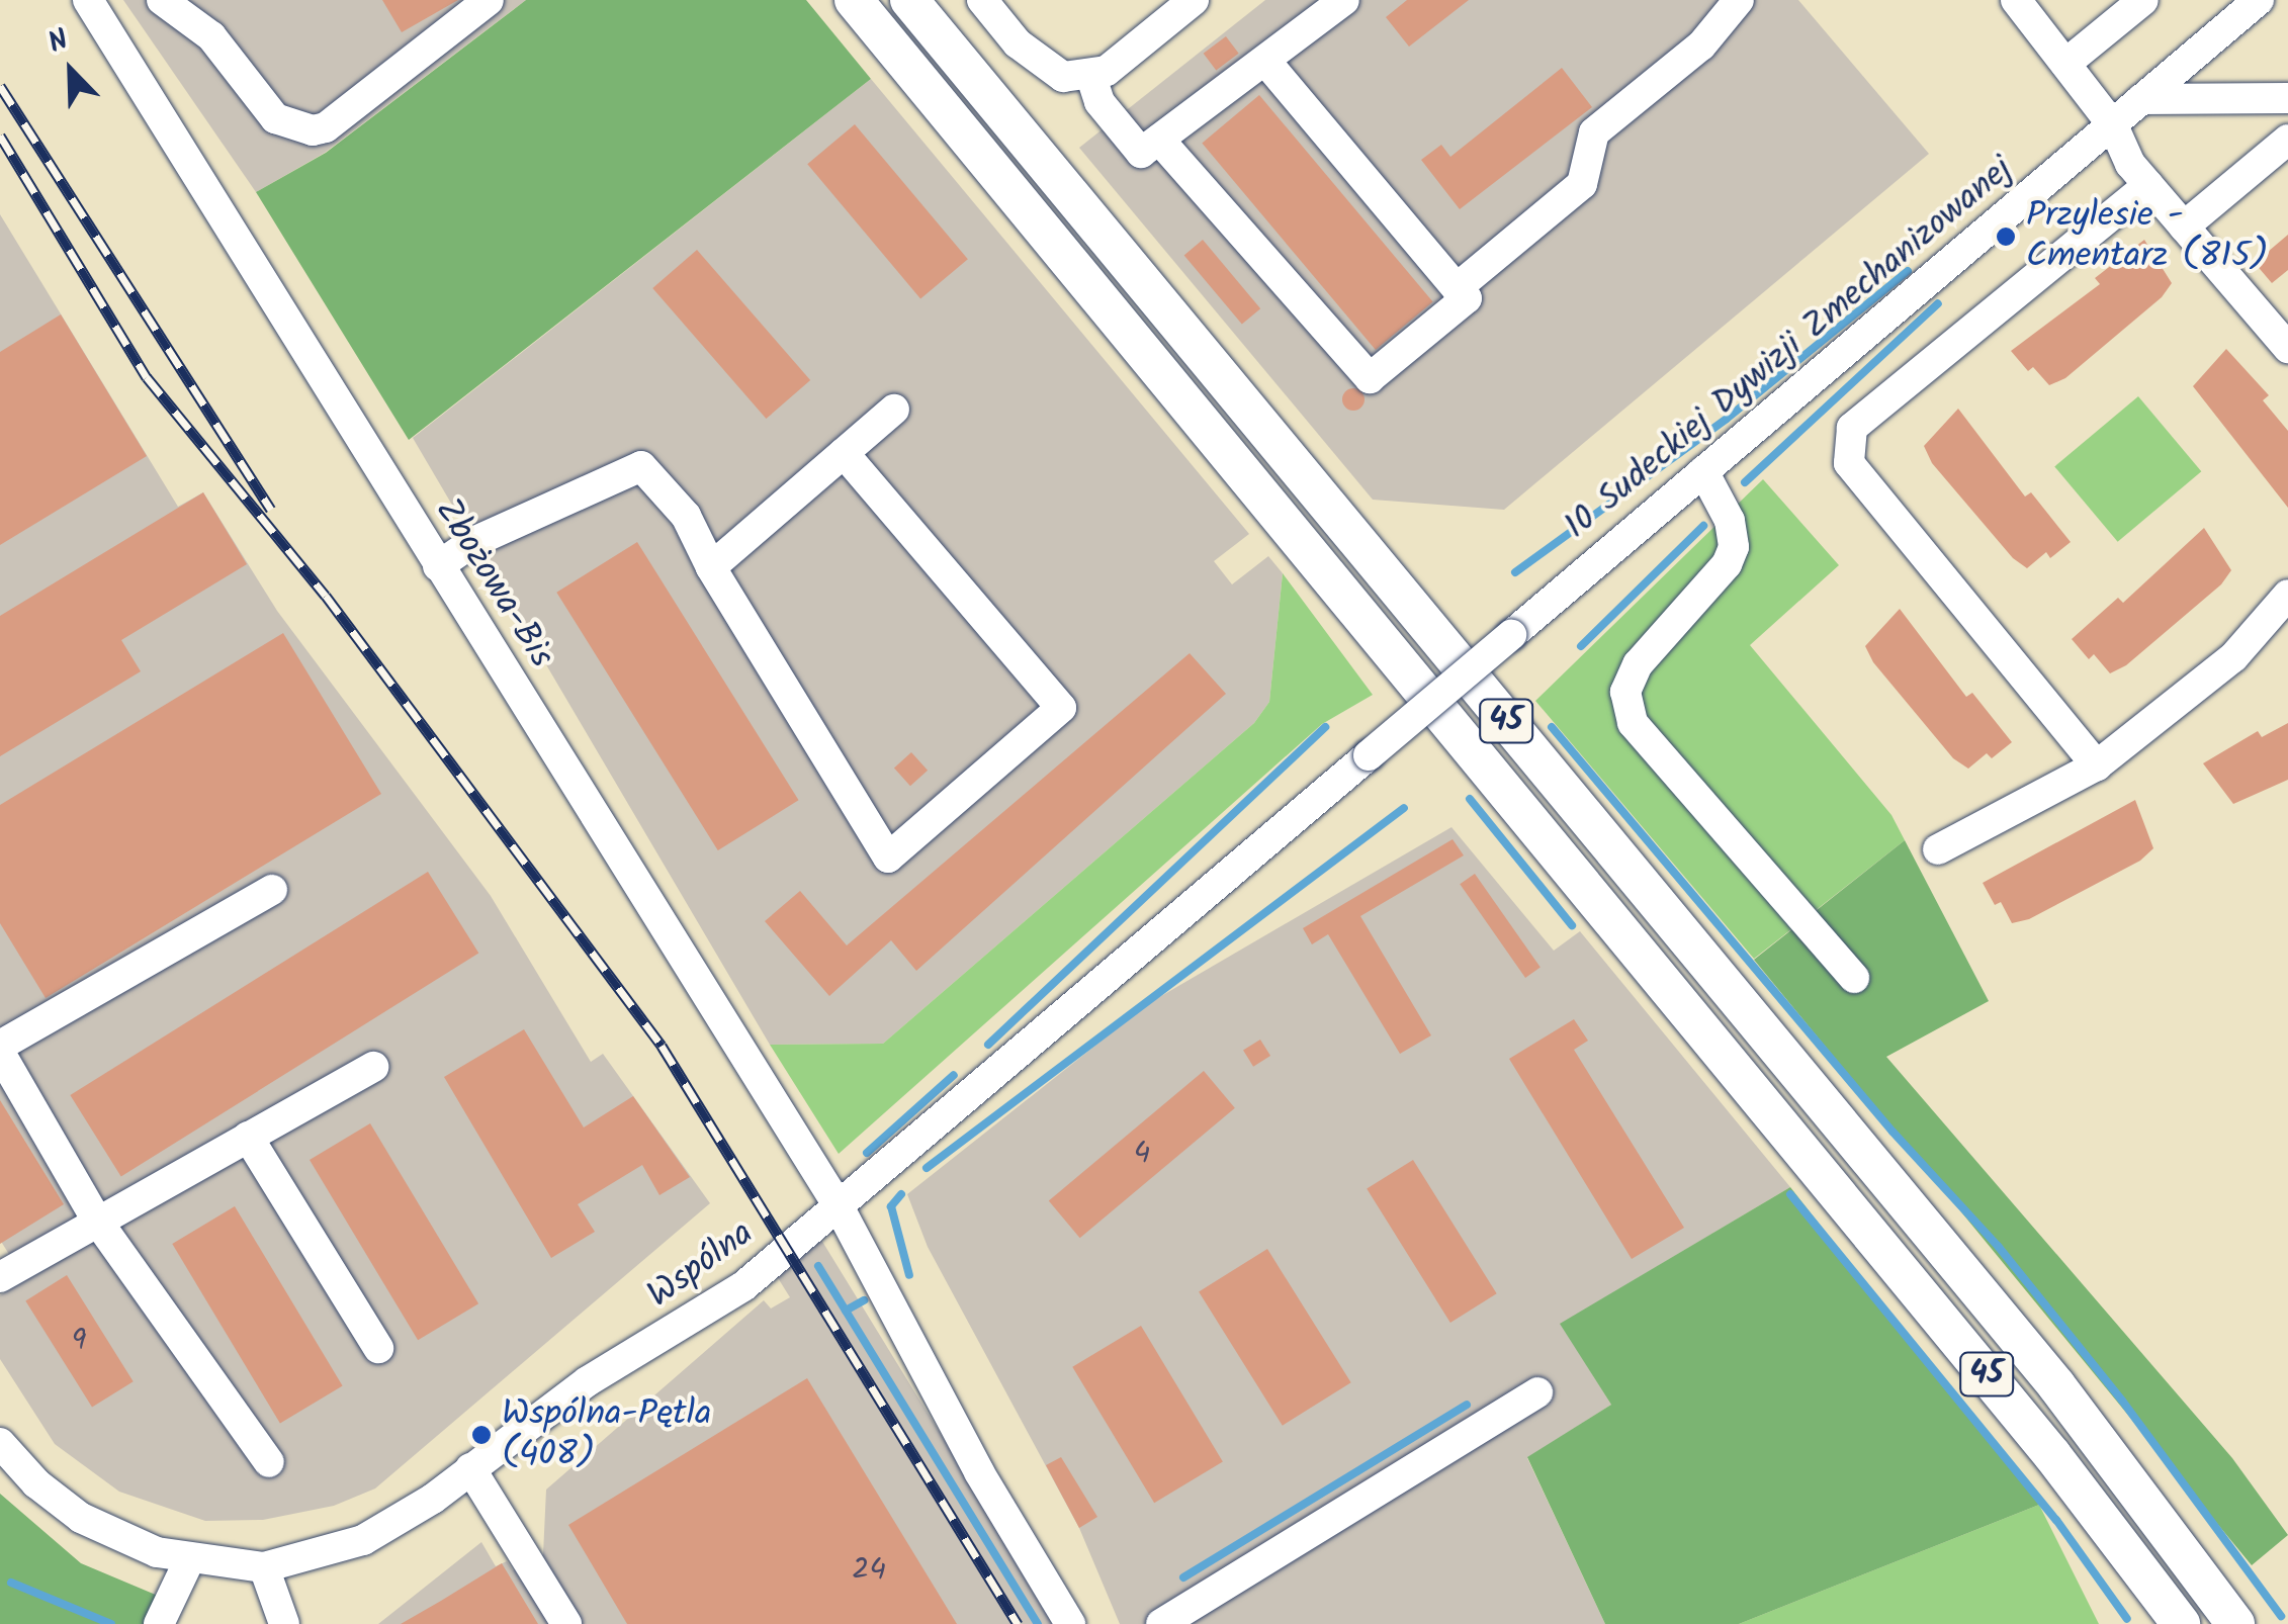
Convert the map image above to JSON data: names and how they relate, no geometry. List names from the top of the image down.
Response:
{
  "streets": {
    "main road": ["45"],
    "street": ["10 Sudeckiej Dywizji Zmechanizowanej", "Zbożowa-Bis", "Wspólna"]
  },
  "crossings": [
    ["10 Sudeckiej Dywizji Zmechanizowanej", "Wspólna"],
    ["Zbożowa-Bis", "Wspólna"]
  ],
  "places": ["Przylesie - Cmentarz (815)", "Wspólna-Pętla (408)"],
  "house_numbers": ["4", "9", "24"],
  "north": "top left"
}
